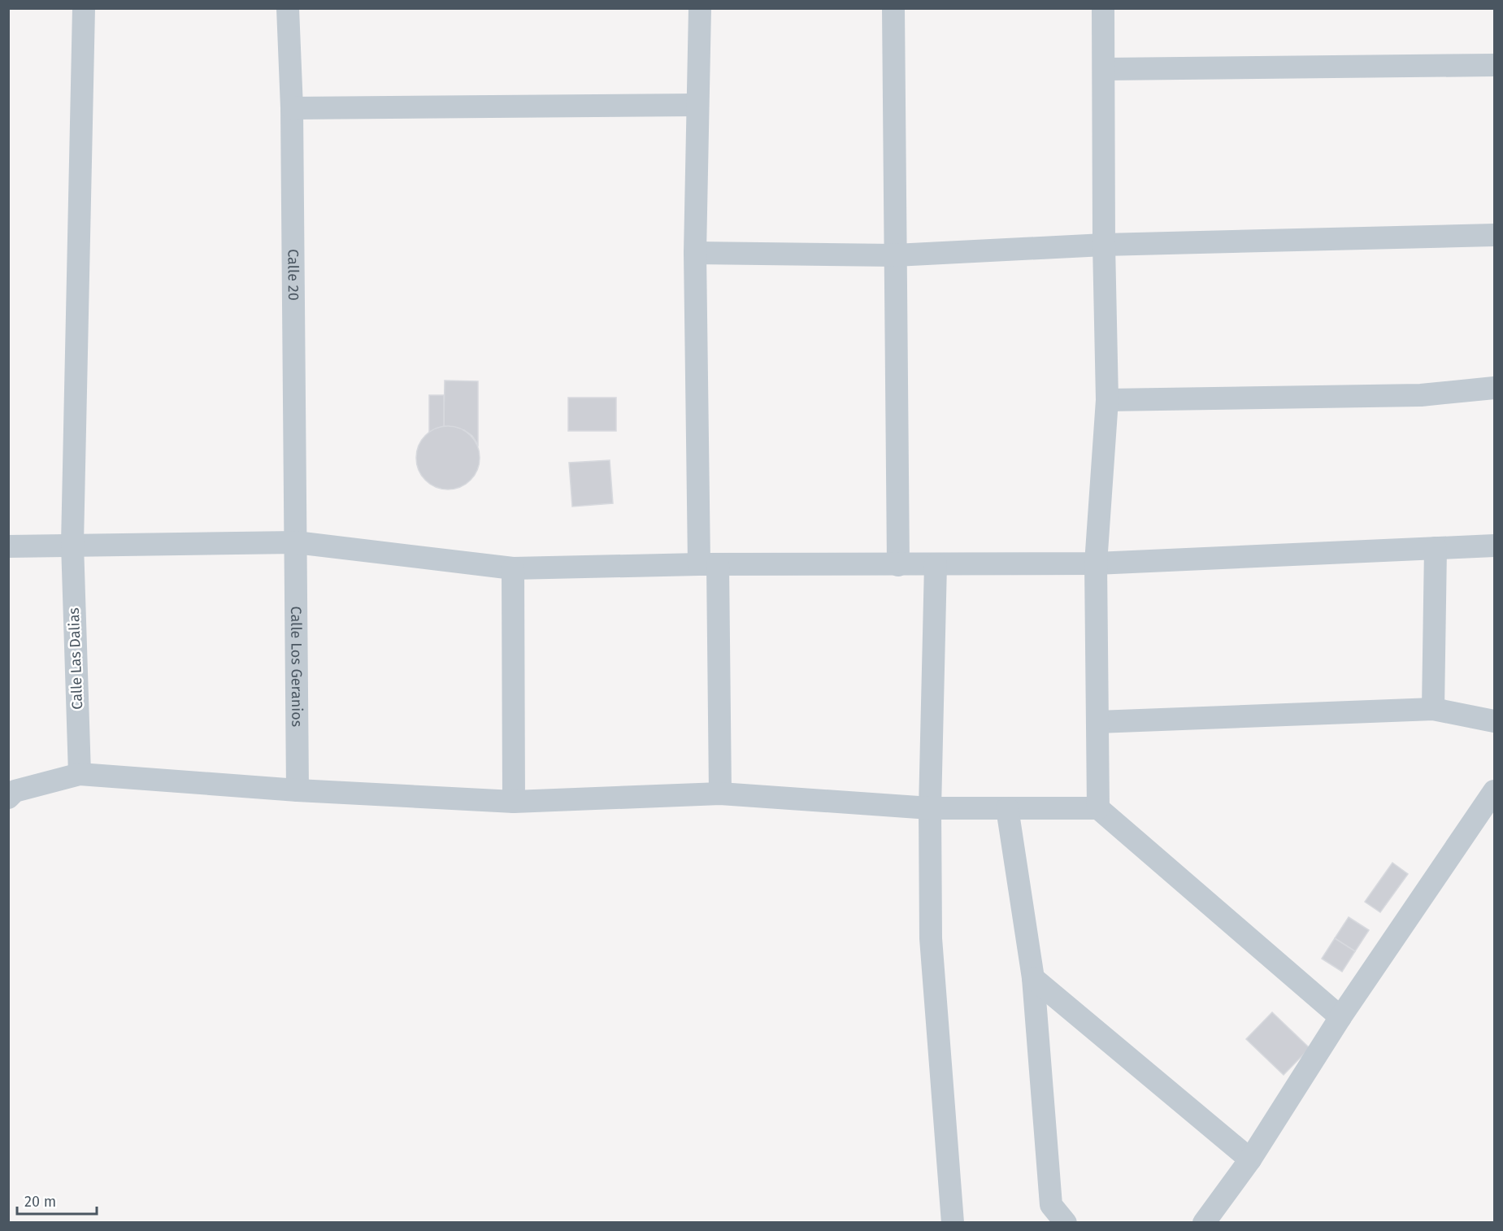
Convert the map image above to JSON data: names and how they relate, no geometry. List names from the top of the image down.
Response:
{
  "streets": {
    "street": ["Calle 20", "Calle Las Dalias", "Calle Los Geranios"]
  },
  "crossings": [
    ["Calle 20", "Calle Los Geranios"]
  ],
  "scale_bar": "20 m"
}
